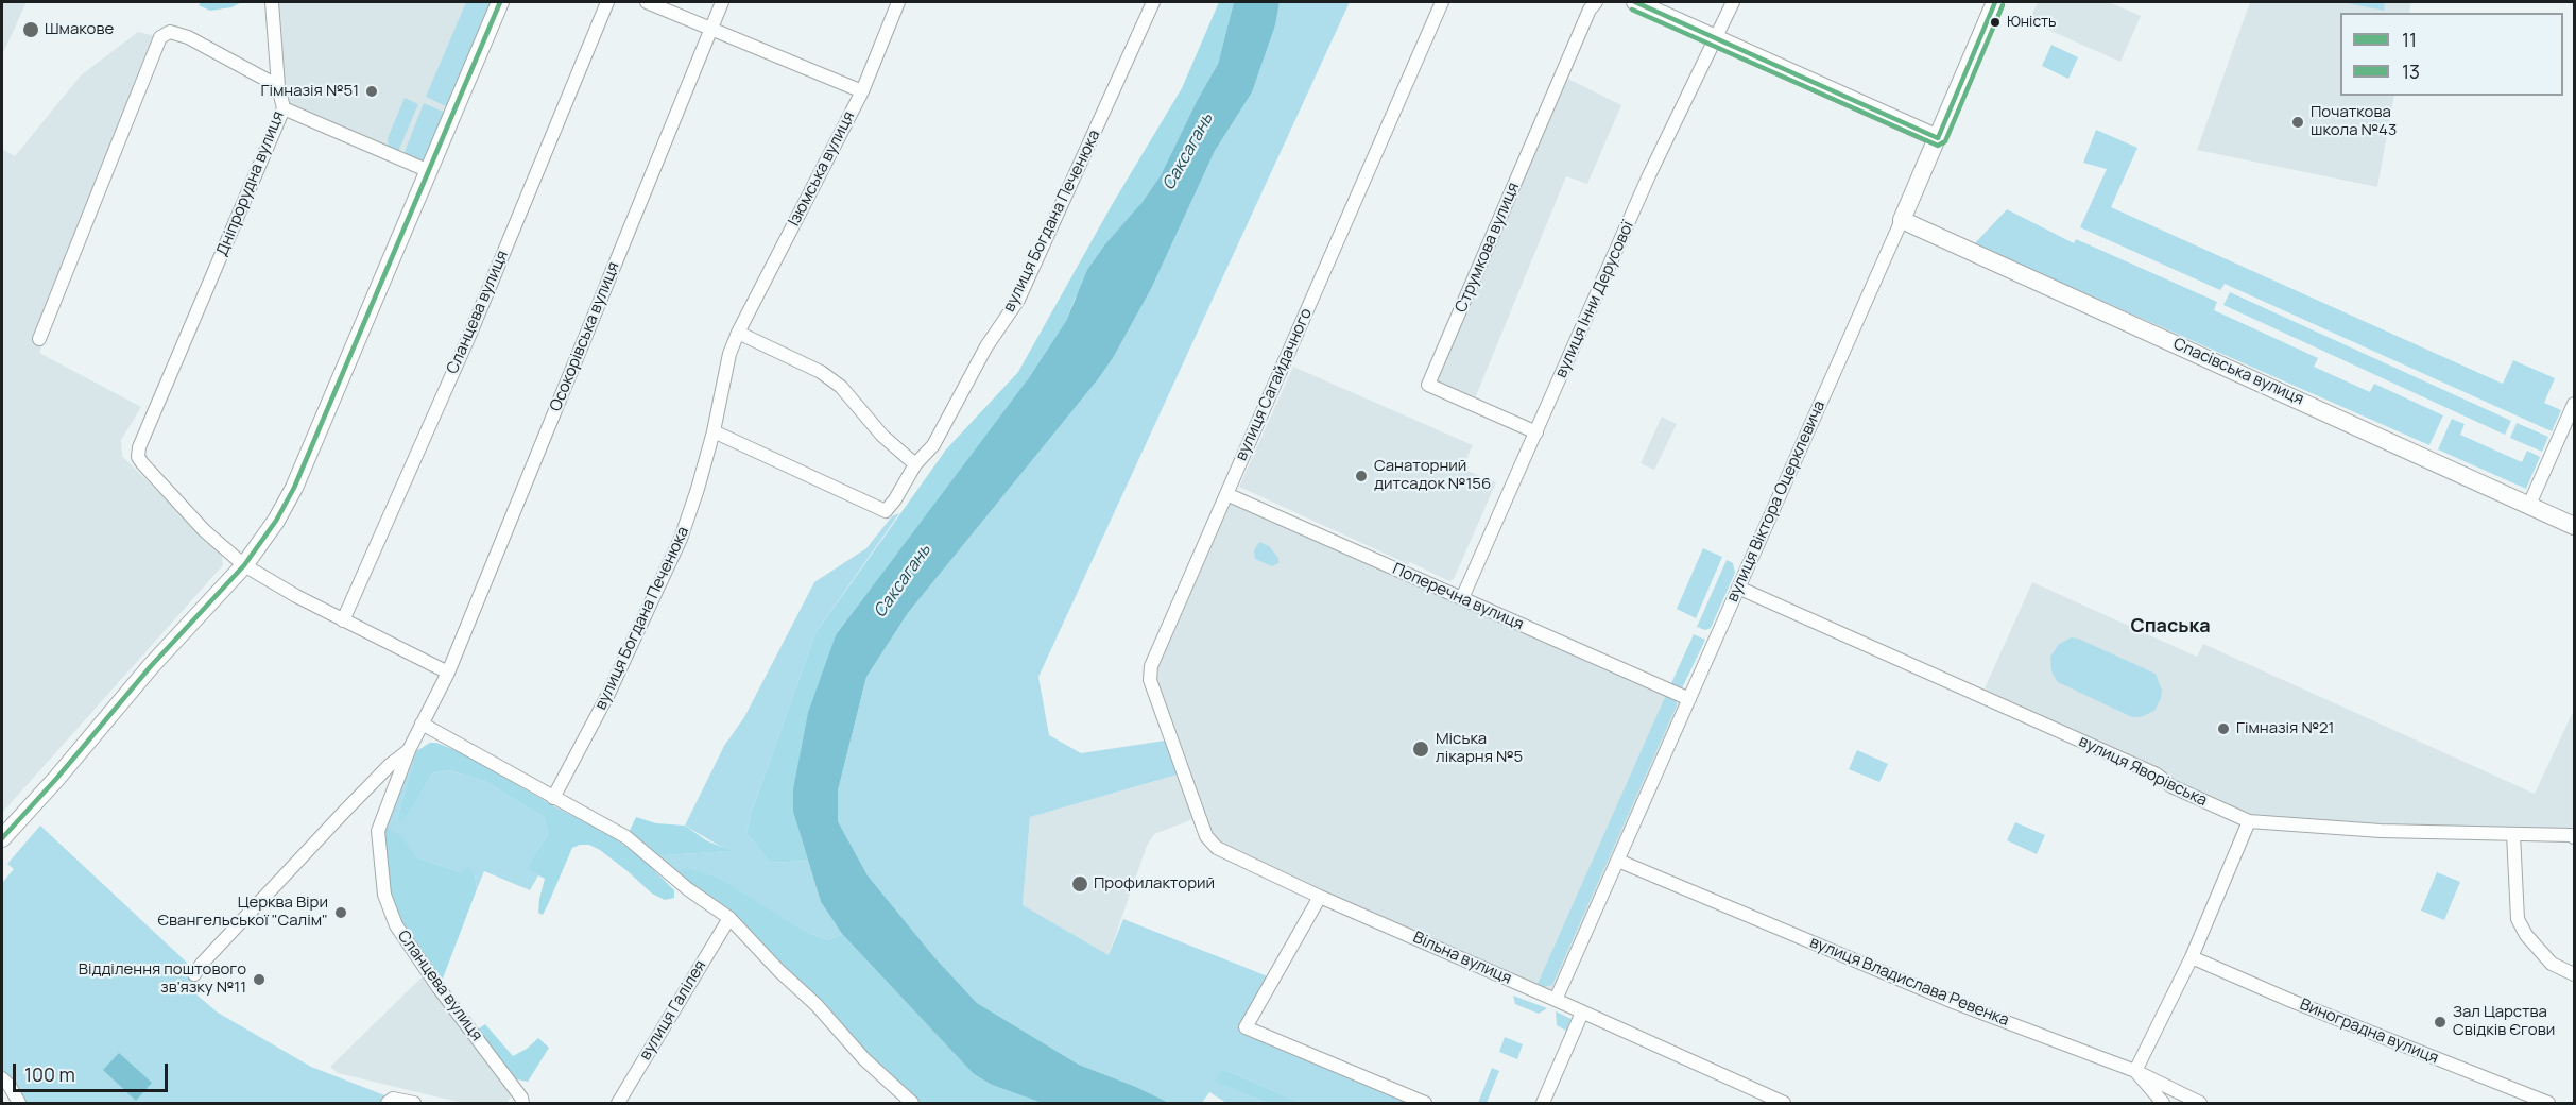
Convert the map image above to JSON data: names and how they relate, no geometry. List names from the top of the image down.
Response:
{
  "streets": {
    "street": [
      "Ізюмська вулиця",
      "Дніпрорудна вулиця",
      "вулиця Богдана Печенюка",
      "Струмкова вулиця",
      "вулиця Інни Дерусової",
      "Сланцева вулиця",
      "Осокорівська вулиця",
      "Спасівська вулиця",
      "вулиця Сагайдачного",
      "вулиця Віктора Оцерклевича",
      "Поперечна вулиця",
      "вулиця Яворівська",
      "Вільна вулиця",
      "вулиця Владислава Ревенка",
      "вулиця Галілея",
      "Виноградна вулиця"
    ]
  },
  "crossings": [
    ["Ізюмська вулиця", "вулиця Богдана Печенюка"],
    ["Струмкова вулиця", "вулиця Інни Дерусової"],
    ["вулиця Інни Дерусової", "Поперечна вулиця"],
    ["Сланцева вулиця", "Осокорівська вулиця"],
    ["Спасівська вулиця", "вулиця Віктора Оцерклевича"],
    ["вулиця Сагайдачного", "Поперечна вулиця"],
    ["вулиця Сагайдачного", "Вільна вулиця"],
    ["вулиця Віктора Оцерклевича", "Поперечна вулиця"],
    ["вулиця Віктора Оцерклевича", "вулиця Яворівська"],
    ["вулиця Віктора Оцерклевича", "Вільна вулиця"],
    ["вулиця Віктора Оцерклевича", "вулиця Владислава Ревенка"]
  ],
  "districts": ["Спаська"],
  "water": ["Саксагань"],
  "places": [
    "Юність",
    "Шмакове",
    "Гімназія №51",
    "Початкова школа №43",
    "Санаторний дитсадок №156",
    "Гімназія №21",
    "Міська лікарня №5",
    "Профилакторий",
    "Церква Віри Євангельської \"Салім\"",
    "Відділення поштового зв'язку №11",
    "Зал Царства Свідків Єгови"
  ],
  "lines": ["transit line 11", "transit line 13"],
  "legend": ["11", "13"],
  "scale_bar": "100 m"
}
